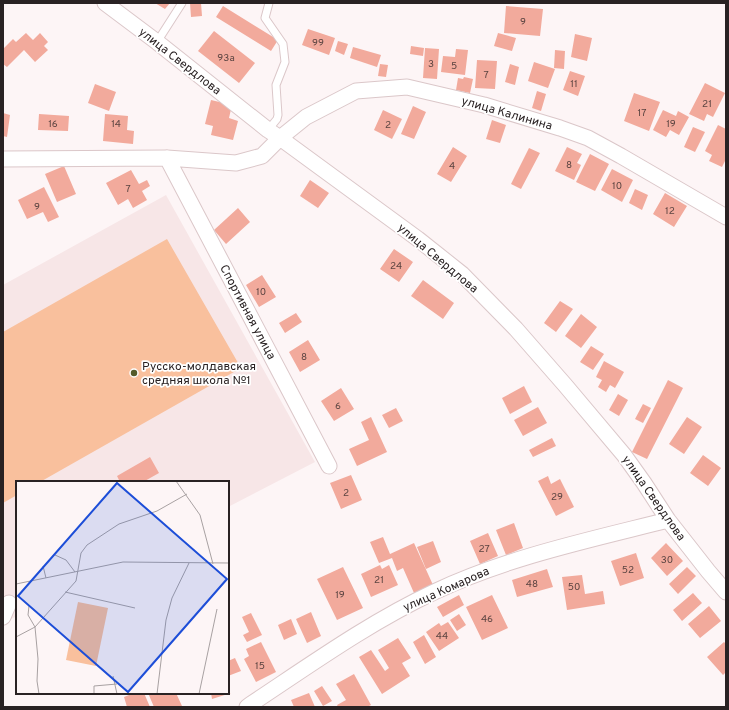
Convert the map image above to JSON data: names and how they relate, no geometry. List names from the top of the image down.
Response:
{
  "streets": {
    "street": [
      "улица Свердлова",
      "улица Калинина",
      "Спортивная улица",
      "улица Комарова"
    ]
  },
  "crossings": [
    ["улица Свердлова", "улица Калинина"],
    ["улица Свердлова", "улица Комарова"]
  ],
  "places": ["Русско-молдавская средняя школа №1"],
  "house_numbers": [
    "9",
    "99",
    "93а",
    "3",
    "5",
    "7",
    "11",
    "21",
    "17",
    "16",
    "14",
    "19",
    "2",
    "8",
    "4",
    "10",
    "7",
    "9",
    "12",
    "24",
    "10",
    "8",
    "6",
    "2",
    "29",
    "27",
    "30",
    "52",
    "21",
    "48",
    "50",
    "19",
    "46",
    "44",
    "15"
  ]
}
